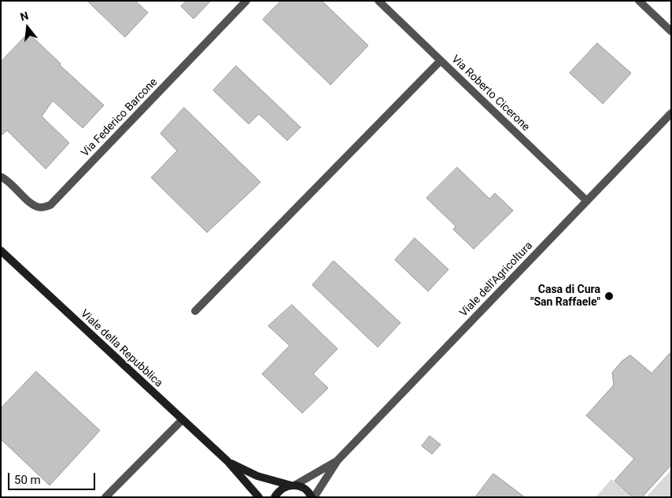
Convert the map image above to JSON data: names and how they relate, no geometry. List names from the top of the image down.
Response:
{
  "streets": {
    "main road": ["Viale della Repubblica"],
    "street": ["Via Roberto Cicerone", "Via Federico Barcone", "Viale dell'Agricoltura"]
  },
  "crossings": [
    ["Via Roberto Cicerone", "Viale dell'Agricoltura"],
    ["Viale dell'Agricoltura", "Viale della Repubblica"]
  ],
  "places": ["Casa di Cura \"San Raffaele\""],
  "scale_bar": "50 m",
  "north": "top"
}
